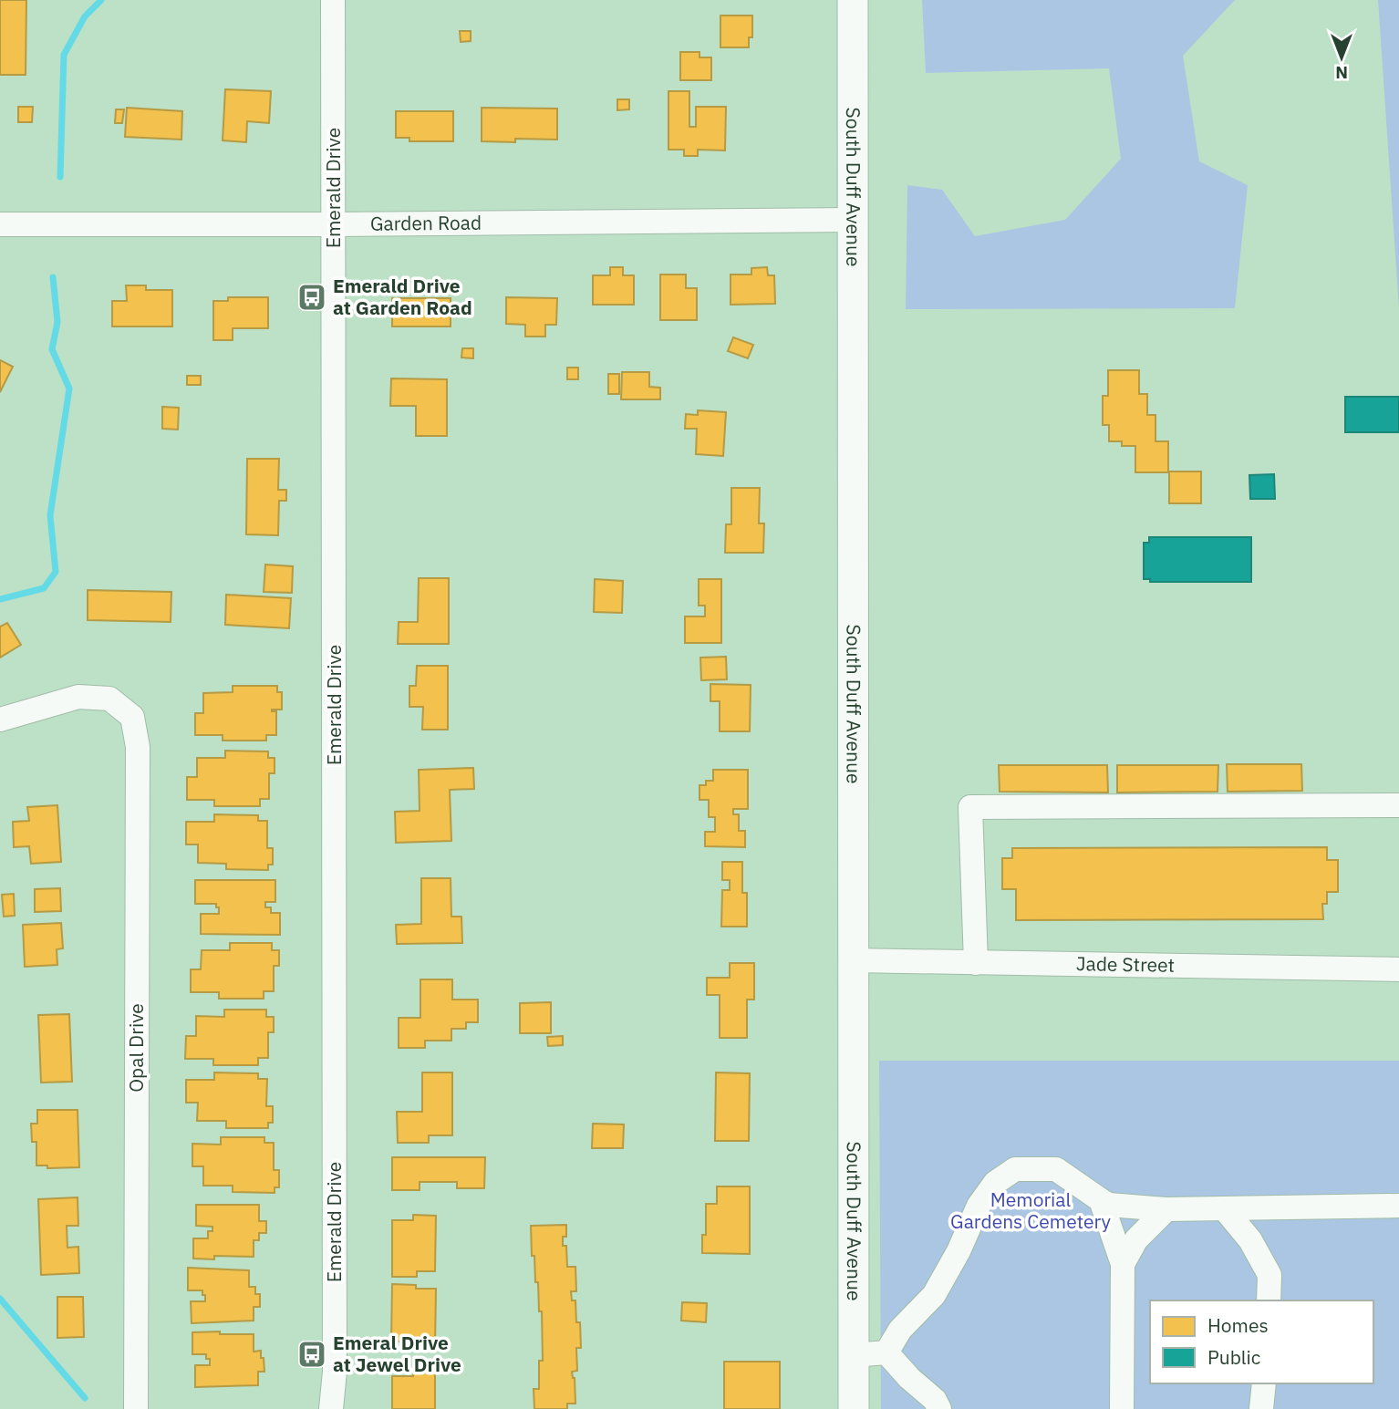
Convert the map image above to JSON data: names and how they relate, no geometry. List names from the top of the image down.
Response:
{
  "streets": {
    "main road": ["South Duff Avenue"],
    "street": [
      "Emerald Drive",
      "Garden Road",
      "Jade Street",
      "Opal Drive"
    ]
  },
  "crossings": [
    ["Emerald Drive", "Garden Road"],
    ["South Duff Avenue", "Garden Road"],
    ["South Duff Avenue", "Jade Street"]
  ],
  "parks": ["Memorial Gardens Cemetery"],
  "places": {
    "bus stop": ["Emerald Drive at Garden Road", "Emeral Drive at Jewel Drive"]
  },
  "legend": ["Homes", "Public"],
  "north": "bottom"
}
